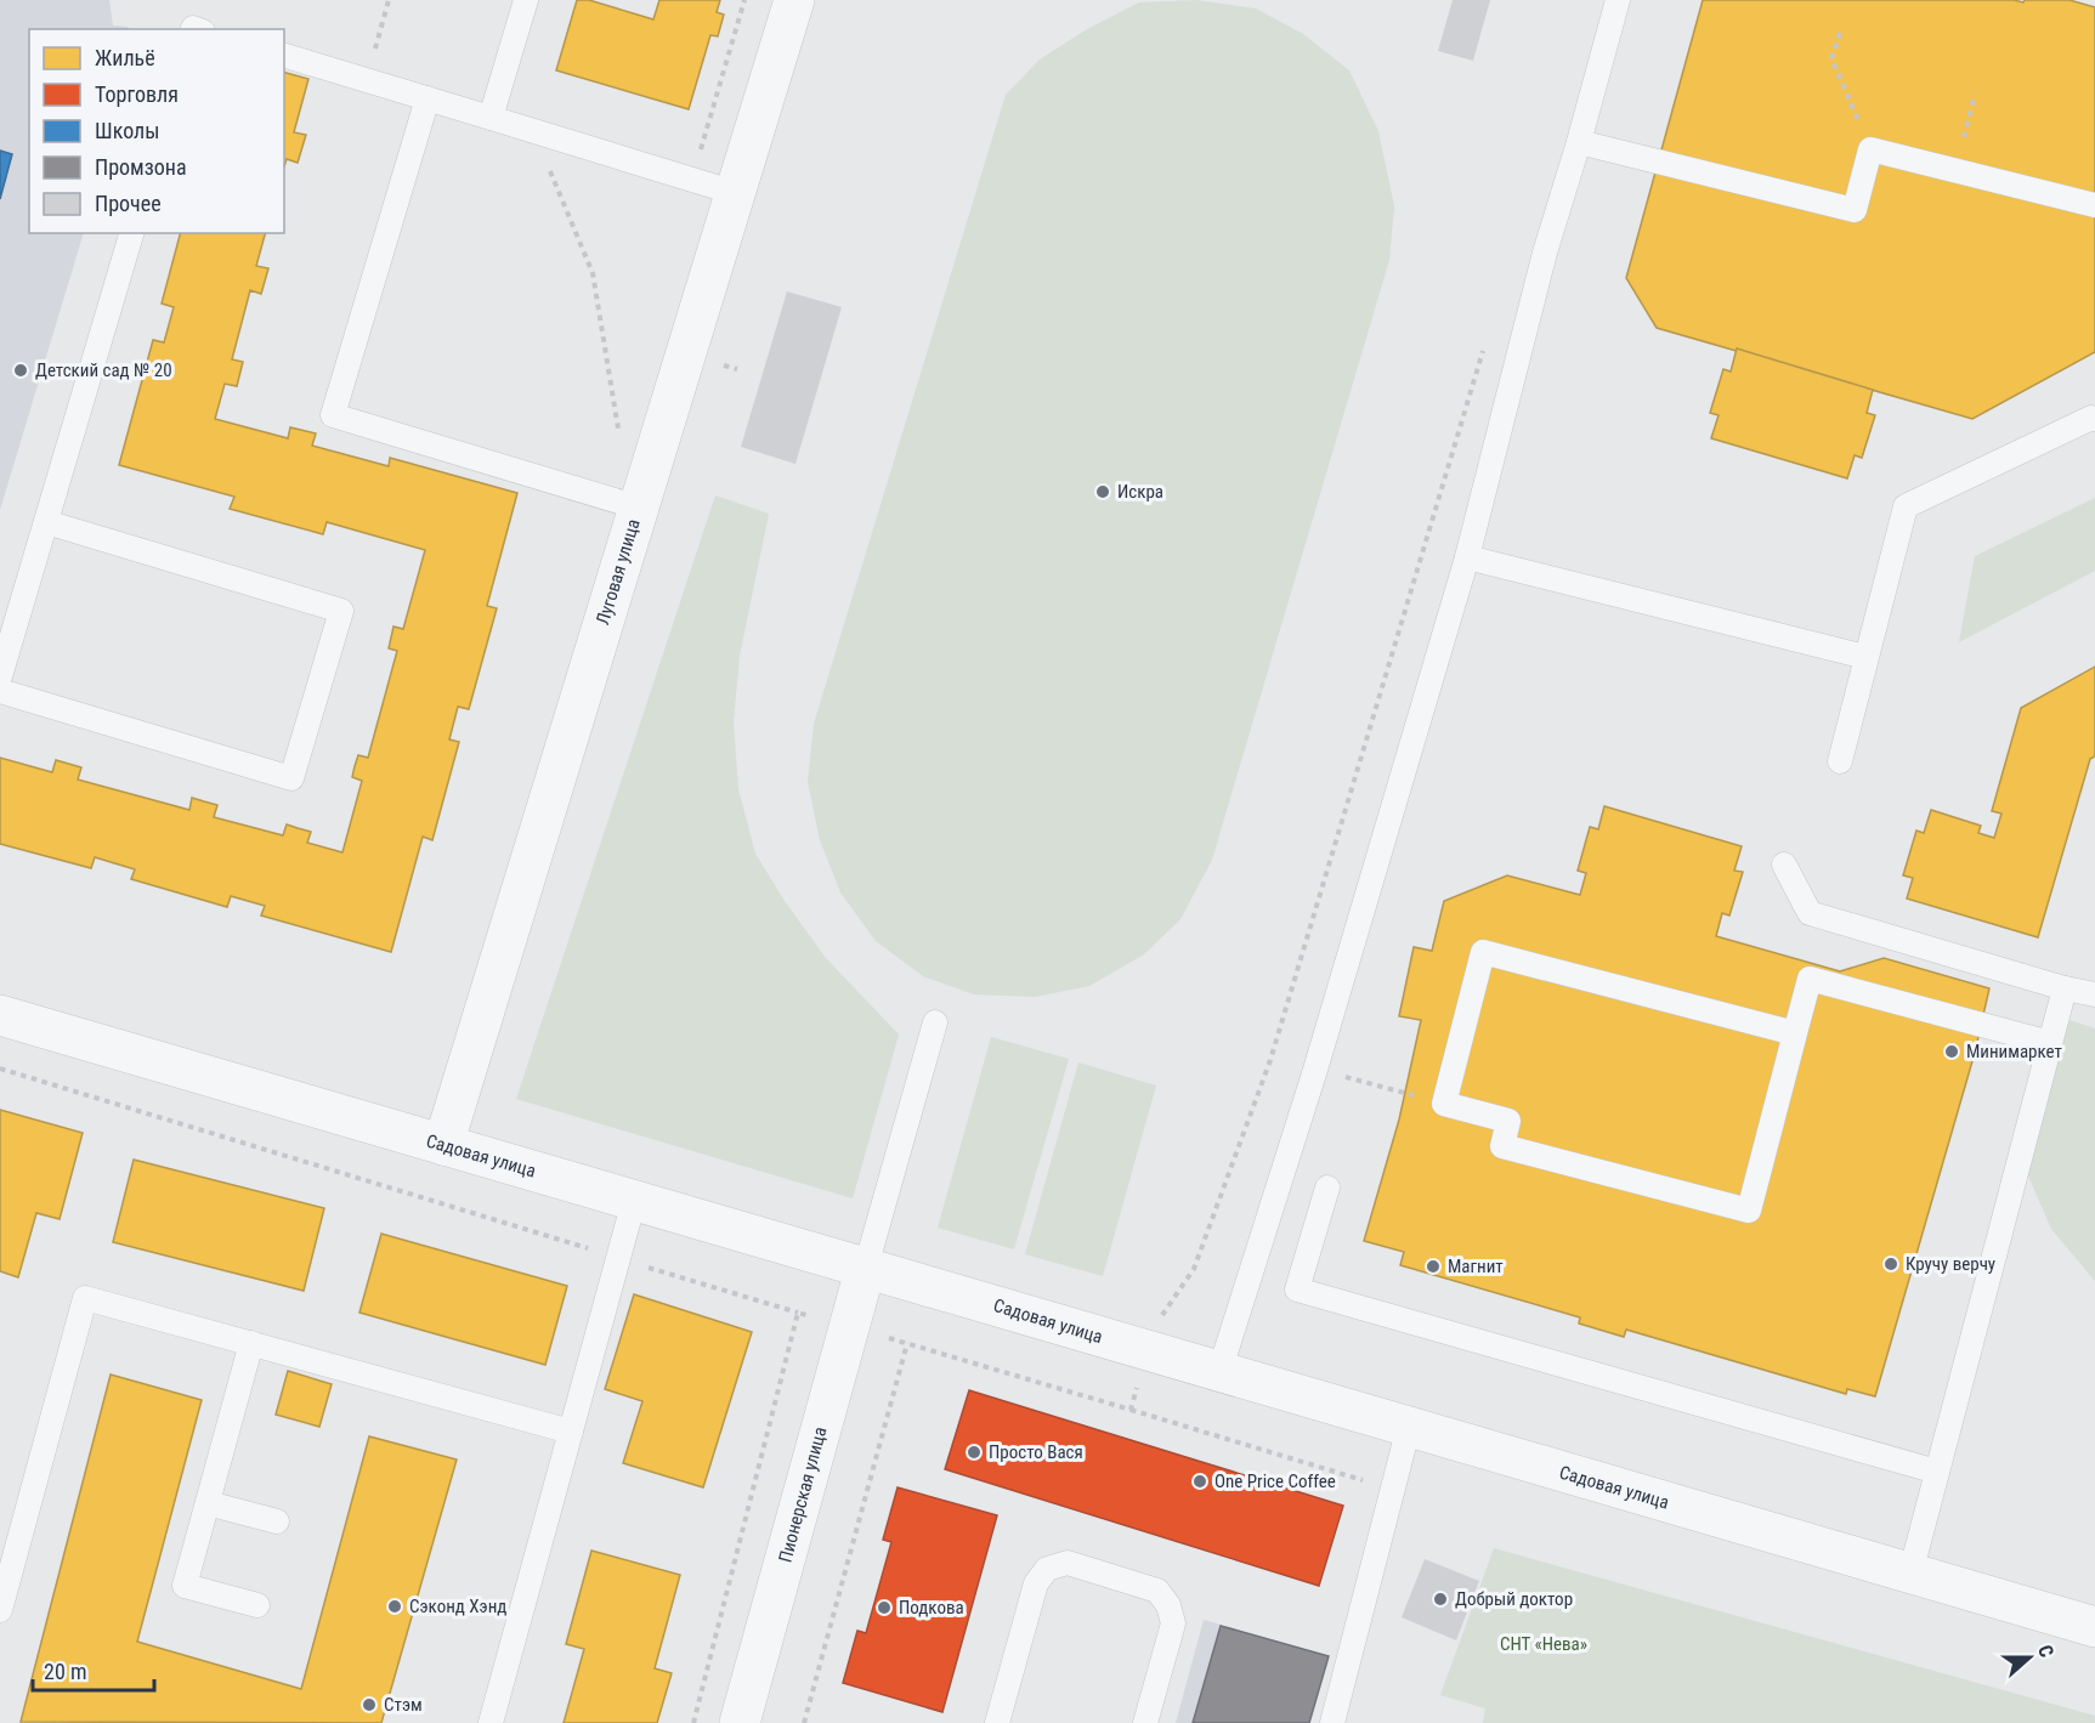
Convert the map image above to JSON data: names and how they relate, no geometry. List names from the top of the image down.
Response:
{
  "streets": {
    "street": ["Луговая улица", "Садовая улица", "Пионерская улица"]
  },
  "crossings": [
    ["Луговая улица", "Садовая улица"],
    ["Садовая улица", "Пионерская улица"]
  ],
  "parks": ["СНТ «Нева»"],
  "places": [
    "Детский сад № 20",
    "Искра",
    "Минимаркет",
    "Кручу верчу",
    "Магнит",
    "Просто Вася",
    "One Price Coffee",
    "Добрый доктор",
    "Сэконд Хэнд",
    "Подкова",
    "Стэм"
  ],
  "legend": [
    "Жильё",
    "Торговля",
    "Школы",
    "Промзона",
    "Прочее"
  ],
  "scale_bar": "20 m",
  "north": "right"
}
